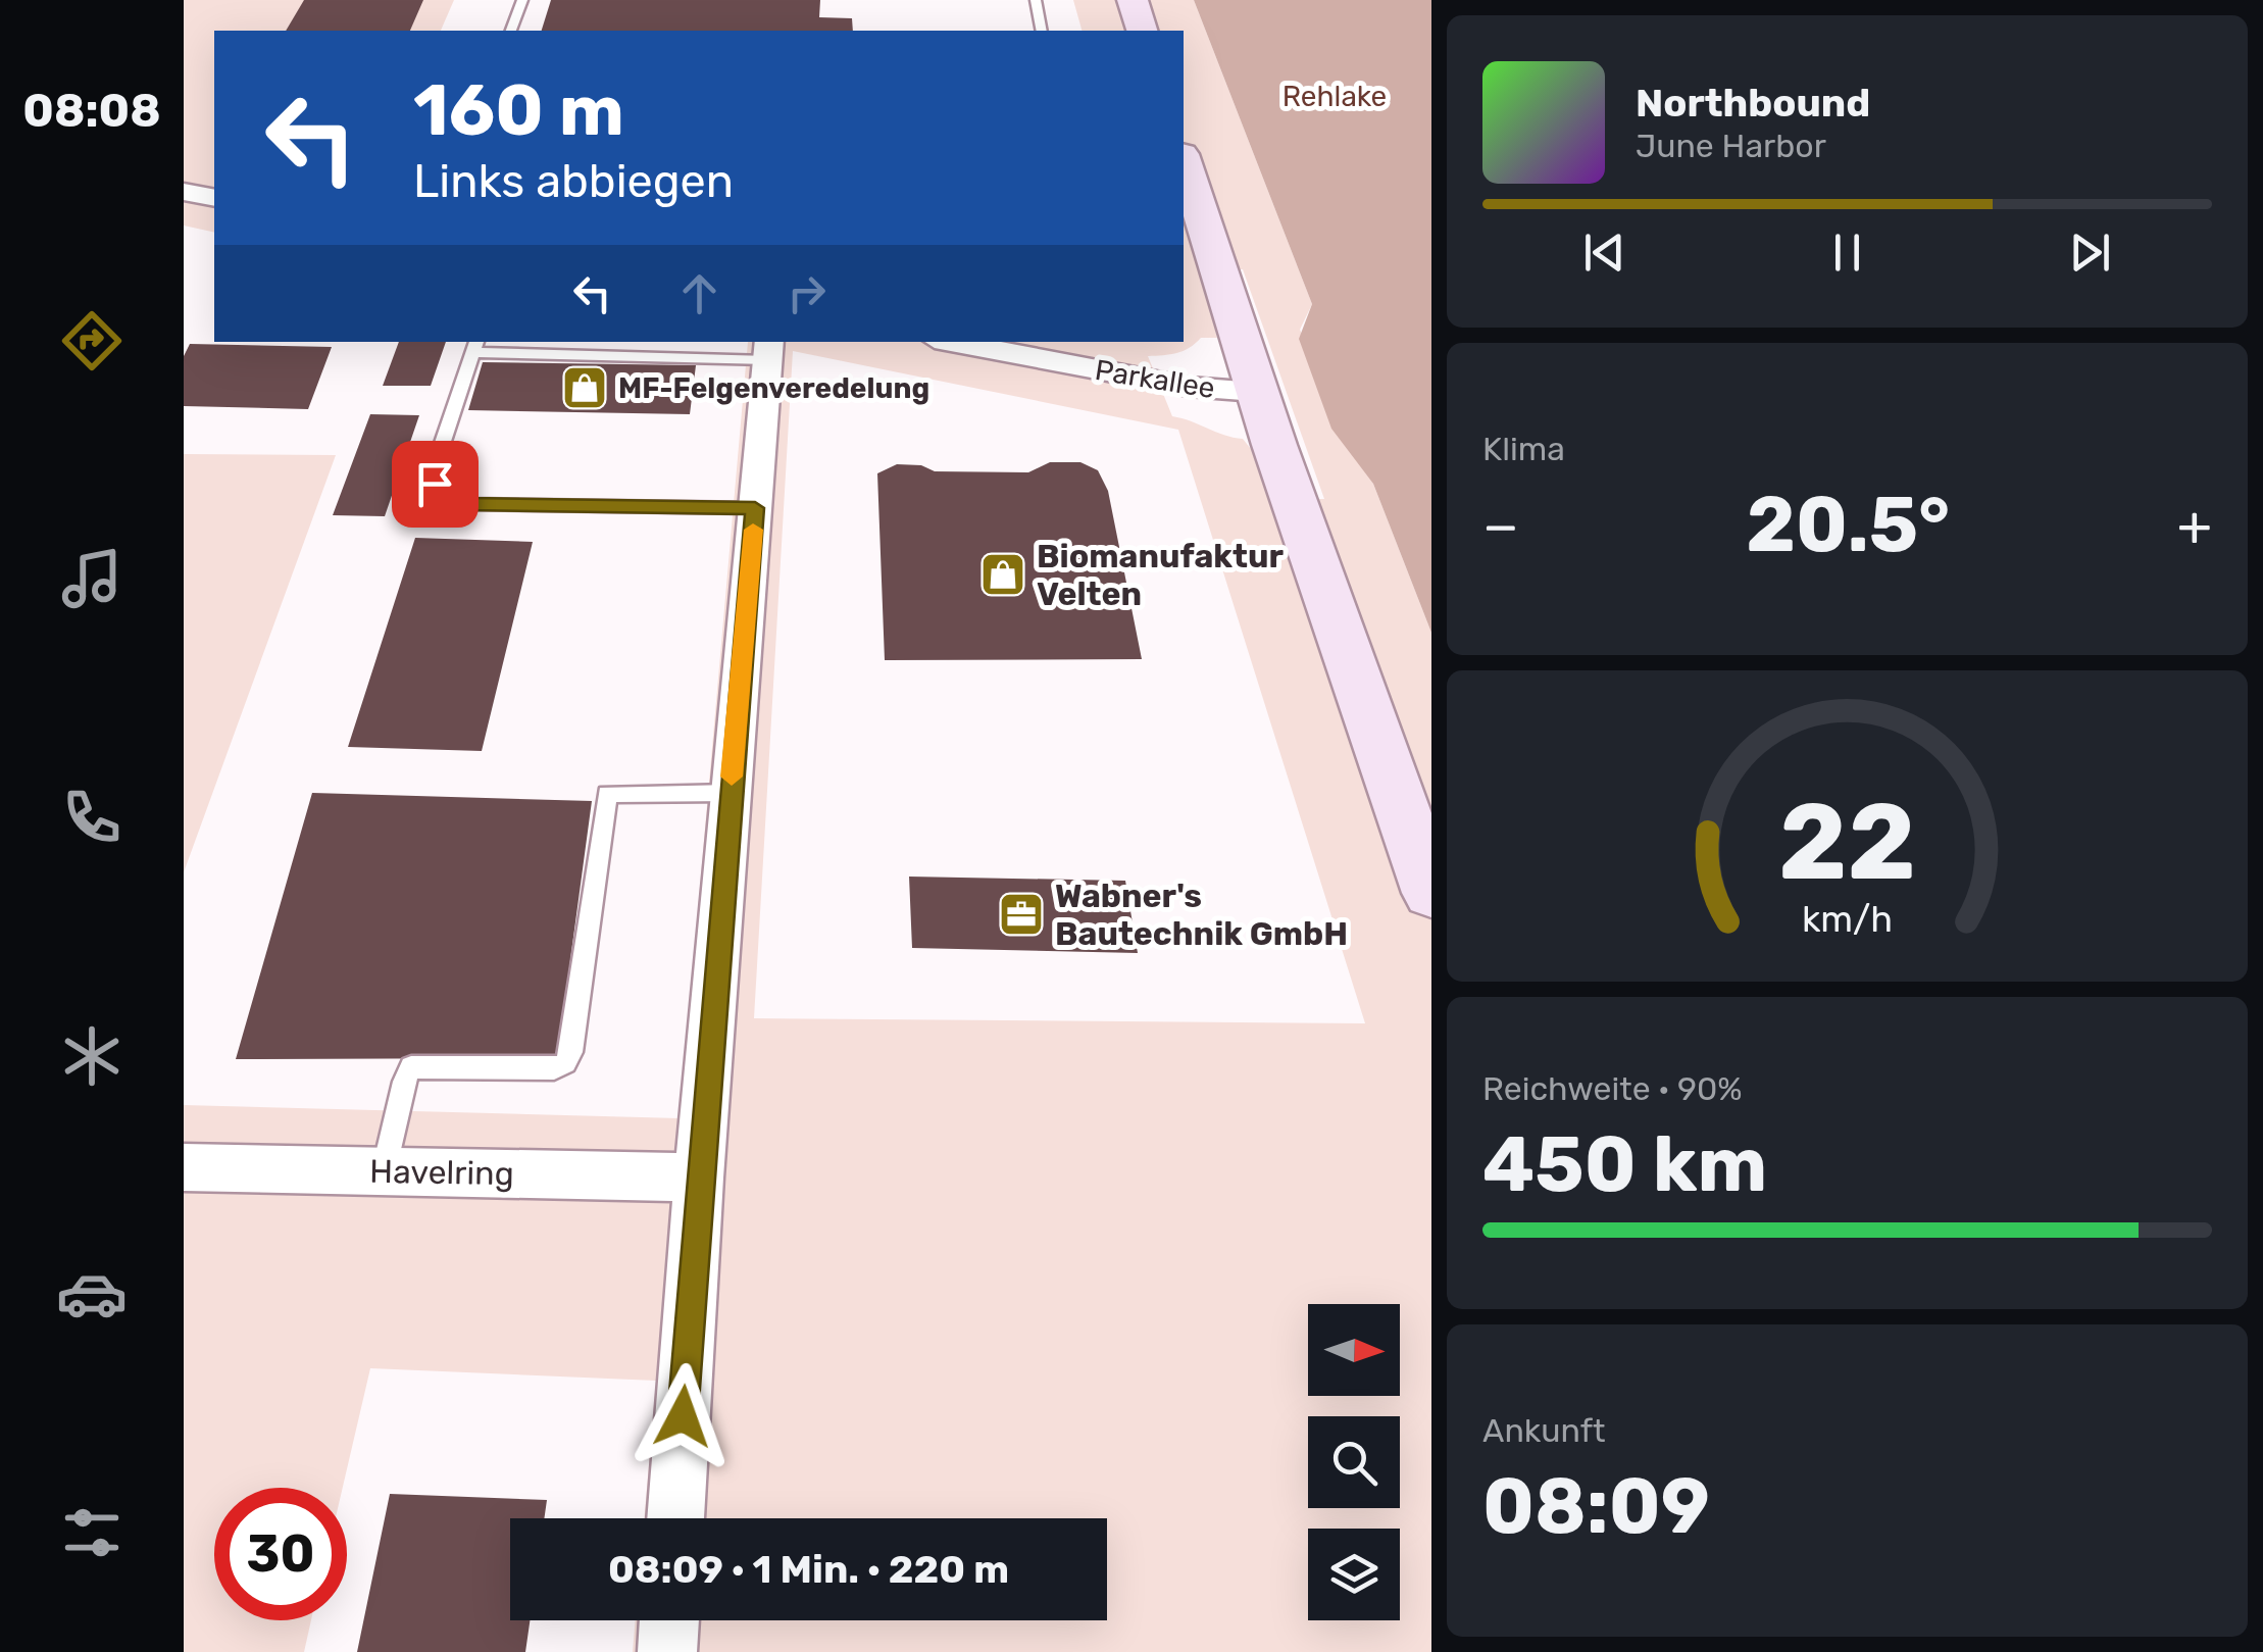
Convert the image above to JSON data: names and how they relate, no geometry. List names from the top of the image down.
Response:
{
  "streets": {
    "street": ["Parkallee", "Havelring"]
  },
  "parks": ["Rehlake"],
  "places": {
    "shop": ["MF-Felgenveredelung", "Biomanufaktur Velten"],
    "office": ["Wabner's Bautechnik GmbH"]
  },
  "north": "right",
  "page": {
    "tabs": "08:08",
    "turn": ["160 m", "Links abbiegen"],
    "song": ["Northbound", "June Harbor"],
    "tile": [
      "Klima",
      ["Reichweite · 90%", "450 km"],
      ["Ankunft", "08:09"]
    ],
    "heat": ["−", "20.5°", "+"],
    "limit": "30",
    "trip": "08:09 · 1 Min. · 220 m",
    "gauge": ["22", "km/h"]
  }
}
